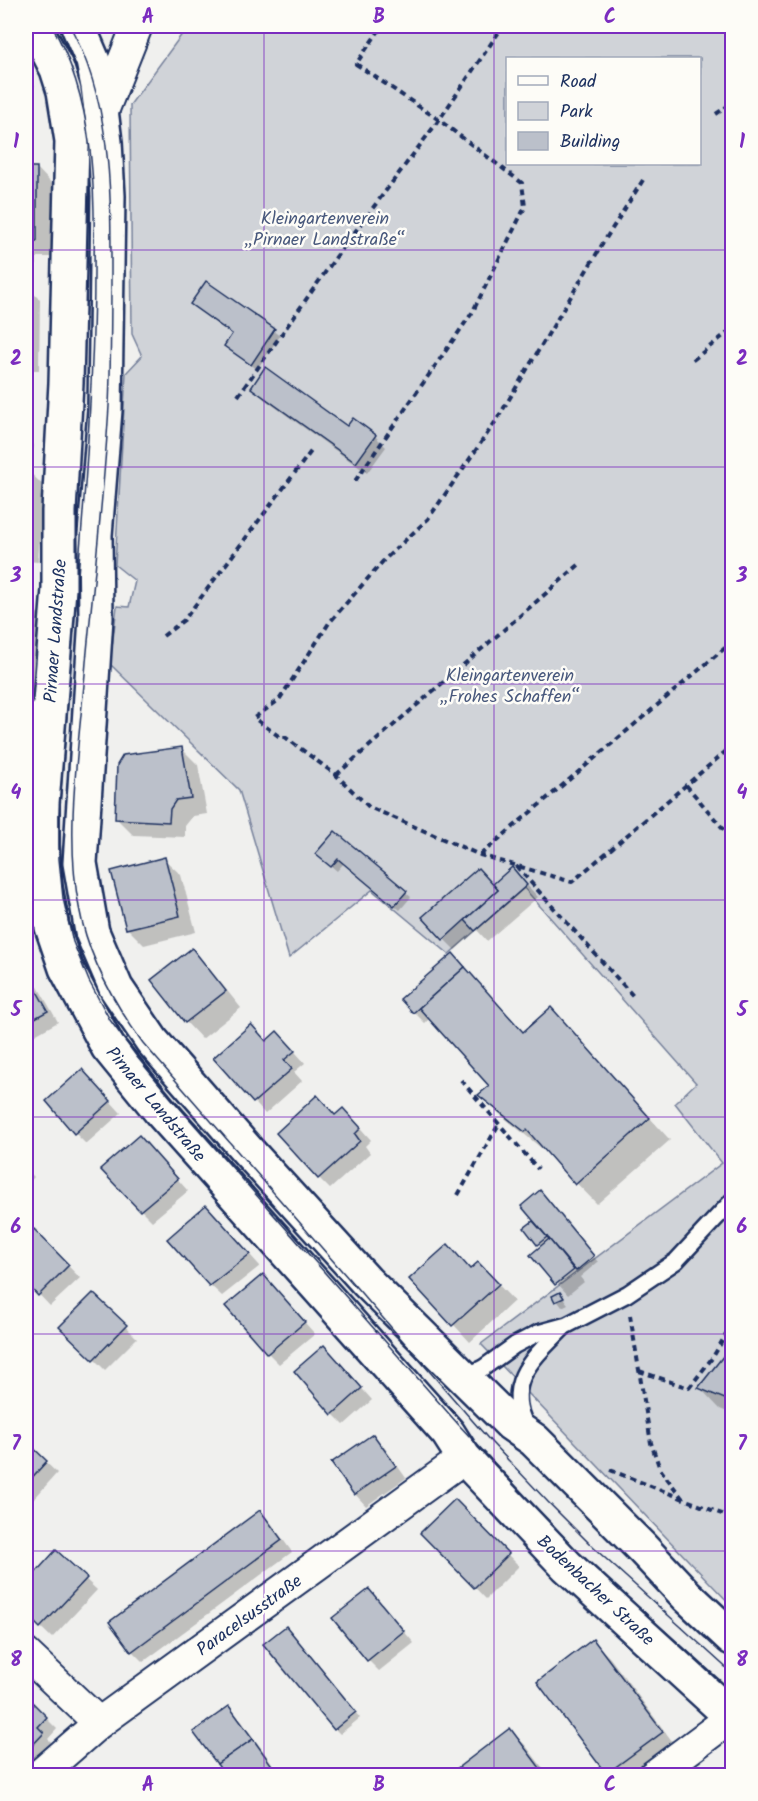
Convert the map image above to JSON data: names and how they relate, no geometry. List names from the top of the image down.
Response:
{
  "streets": {
    "street": ["Pirnaer Landstraße", "Bodenbacher Straße", "Paracelsusstraße"]
  },
  "crossings": [
    ["Pirnaer Landstraße", "Bodenbacher Straße"],
    ["Pirnaer Landstraße", "Paracelsusstraße"],
    ["Bodenbacher Straße", "Paracelsusstraße"]
  ],
  "parks": ["Kleingartenverein „Pirnaer Landstraße“", "Kleingartenverein „Frohes Schaffen“"],
  "legend": ["Road", "Park", "Building"],
  "grid": {
    "columns": ["A", "B", "C"],
    "rows": [
      "1",
      "2",
      "3",
      "4",
      "5",
      "6",
      "7",
      "8"
    ]
  }
}
